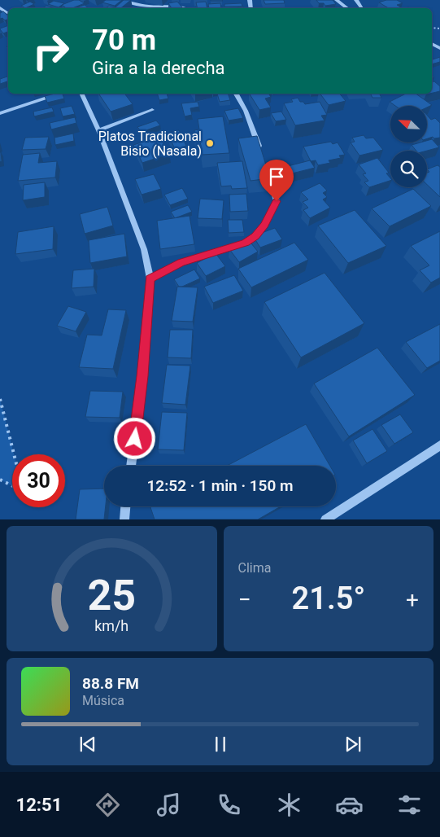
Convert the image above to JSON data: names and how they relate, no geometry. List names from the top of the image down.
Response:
{
  "places": ["Platos Tradicional Bisio (Nasala)"],
  "north": "top left",
  "page": {
    "turn": ["70 m", "Gira a la derecha"],
    "limit": "30",
    "trip": "12:52 · 1 min · 150 m",
    "tile": "Clima",
    "heat": ["−", "21.5°", "+"],
    "song": ["88.8 FM", "Música"],
    "tabs": "12:51",
    "gauge": ["25", "km/h"]
  }
}
